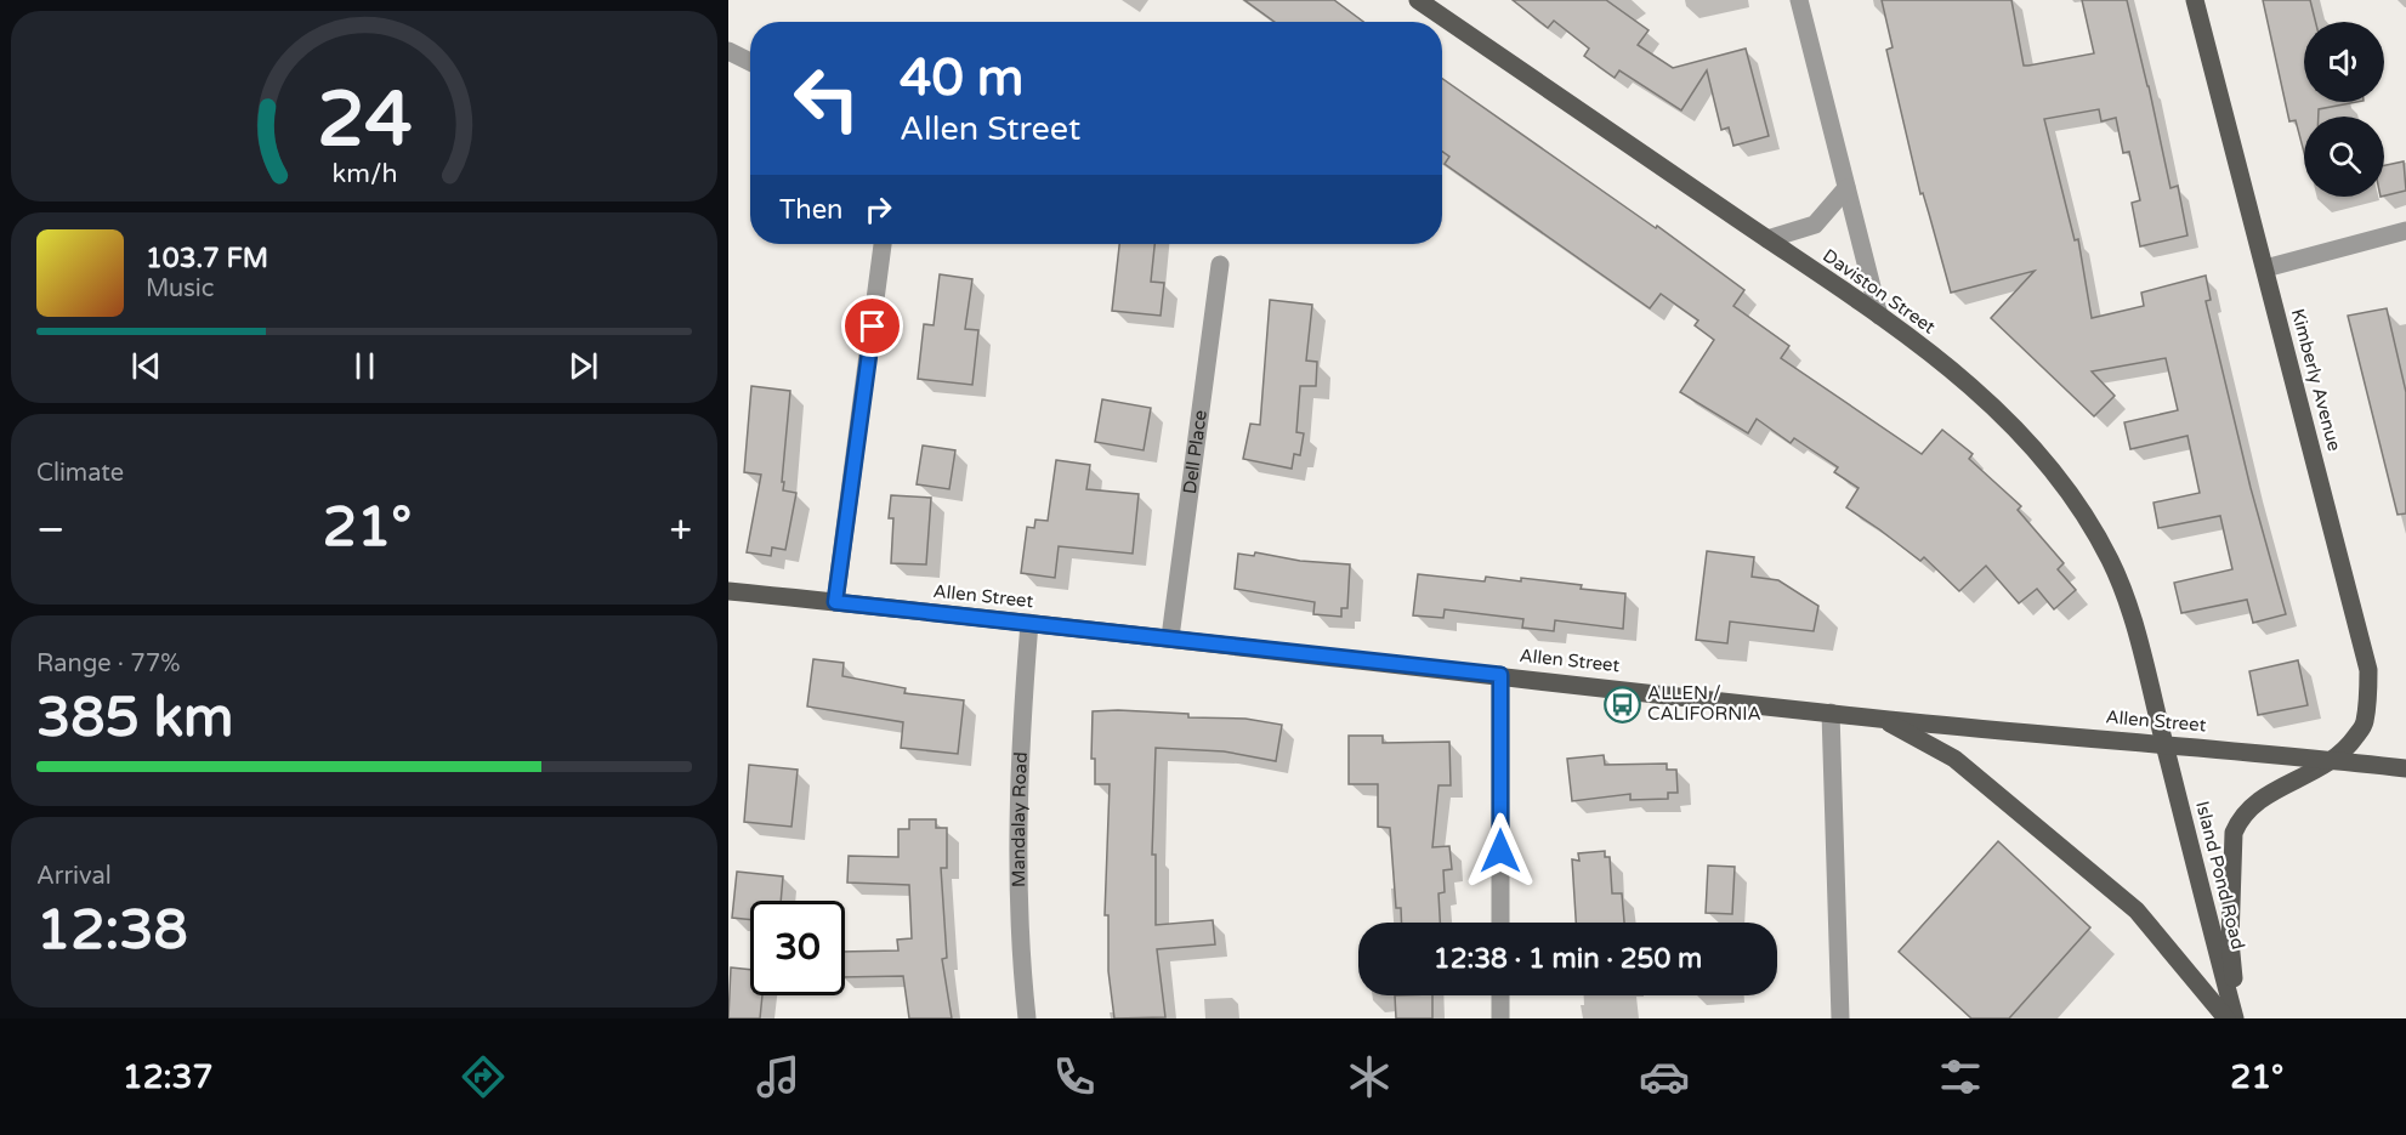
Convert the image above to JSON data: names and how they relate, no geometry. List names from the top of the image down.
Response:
{
  "streets": {
    "main road": [
      "Daviston Street",
      "Kimberly Avenue",
      "Allen Street",
      "Island Pond Road"
    ],
    "street": ["Dell Place", "Mandalay Road"]
  },
  "crossings": [
    ["Daviston Street", "Allen Street"],
    ["Daviston Street", "Island Pond Road"],
    ["Kimberly Avenue", "Allen Street"],
    ["Dell Place", "Allen Street"],
    ["Allen Street", "Mandalay Road"],
    ["Allen Street", "Island Pond Road"]
  ],
  "places": {
    "bus stop": ["ALLEN / CALIFORNIA"]
  },
  "page": {
    "turn": ["40 m", "Allen Street"],
    "then": "Then",
    "song": ["103.7 FM", "Music"],
    "tile": [
      "Climate",
      ["Range · 77%", "385 km"],
      ["Arrival", "12:38"]
    ],
    "heat": ["−", "21°", "+"],
    "limit": "30",
    "trip": "12:38 · 1 min · 250 m",
    "tabs": ["12:37", "21°"],
    "gauge": ["24", "km/h"]
  }
}
